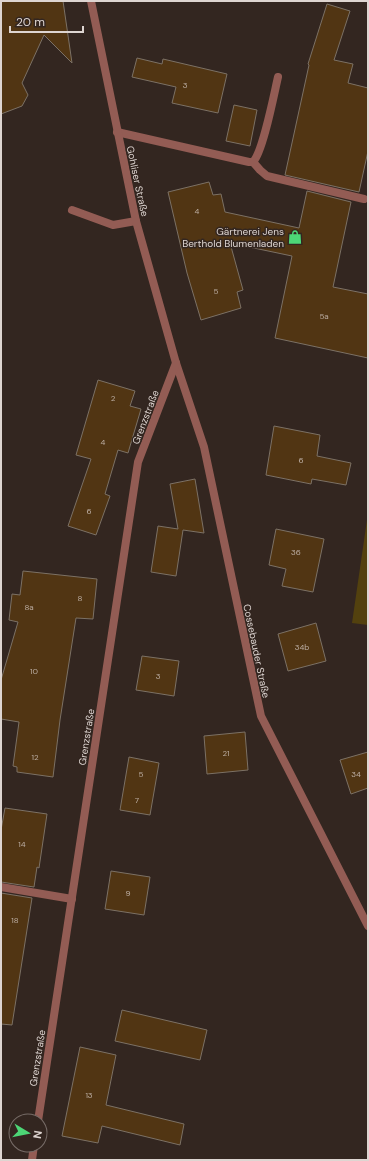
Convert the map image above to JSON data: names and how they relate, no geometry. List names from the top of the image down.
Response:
{
  "streets": {
    "street": ["Gohliser Straße", "Grenzstraße", "Cossebauder Straße"]
  },
  "crossings": [
    ["Gohliser Straße", "Grenzstraße"],
    ["Gohliser Straße", "Cossebauder Straße"],
    ["Grenzstraße", "Cossebauder Straße"]
  ],
  "places": {
    "shop": ["Gärtnerei Jens Berthold Blumenladen"]
  },
  "house_numbers": [
    "3",
    "4",
    "5",
    "5a",
    "2",
    "4",
    "6",
    "6",
    "36",
    "8",
    "8a",
    "34b",
    "10",
    "3",
    "21",
    "12",
    "5",
    "34",
    "7",
    "14",
    "9",
    "18",
    "13"
  ],
  "scale_bar": "20 m",
  "north": "right"
}
